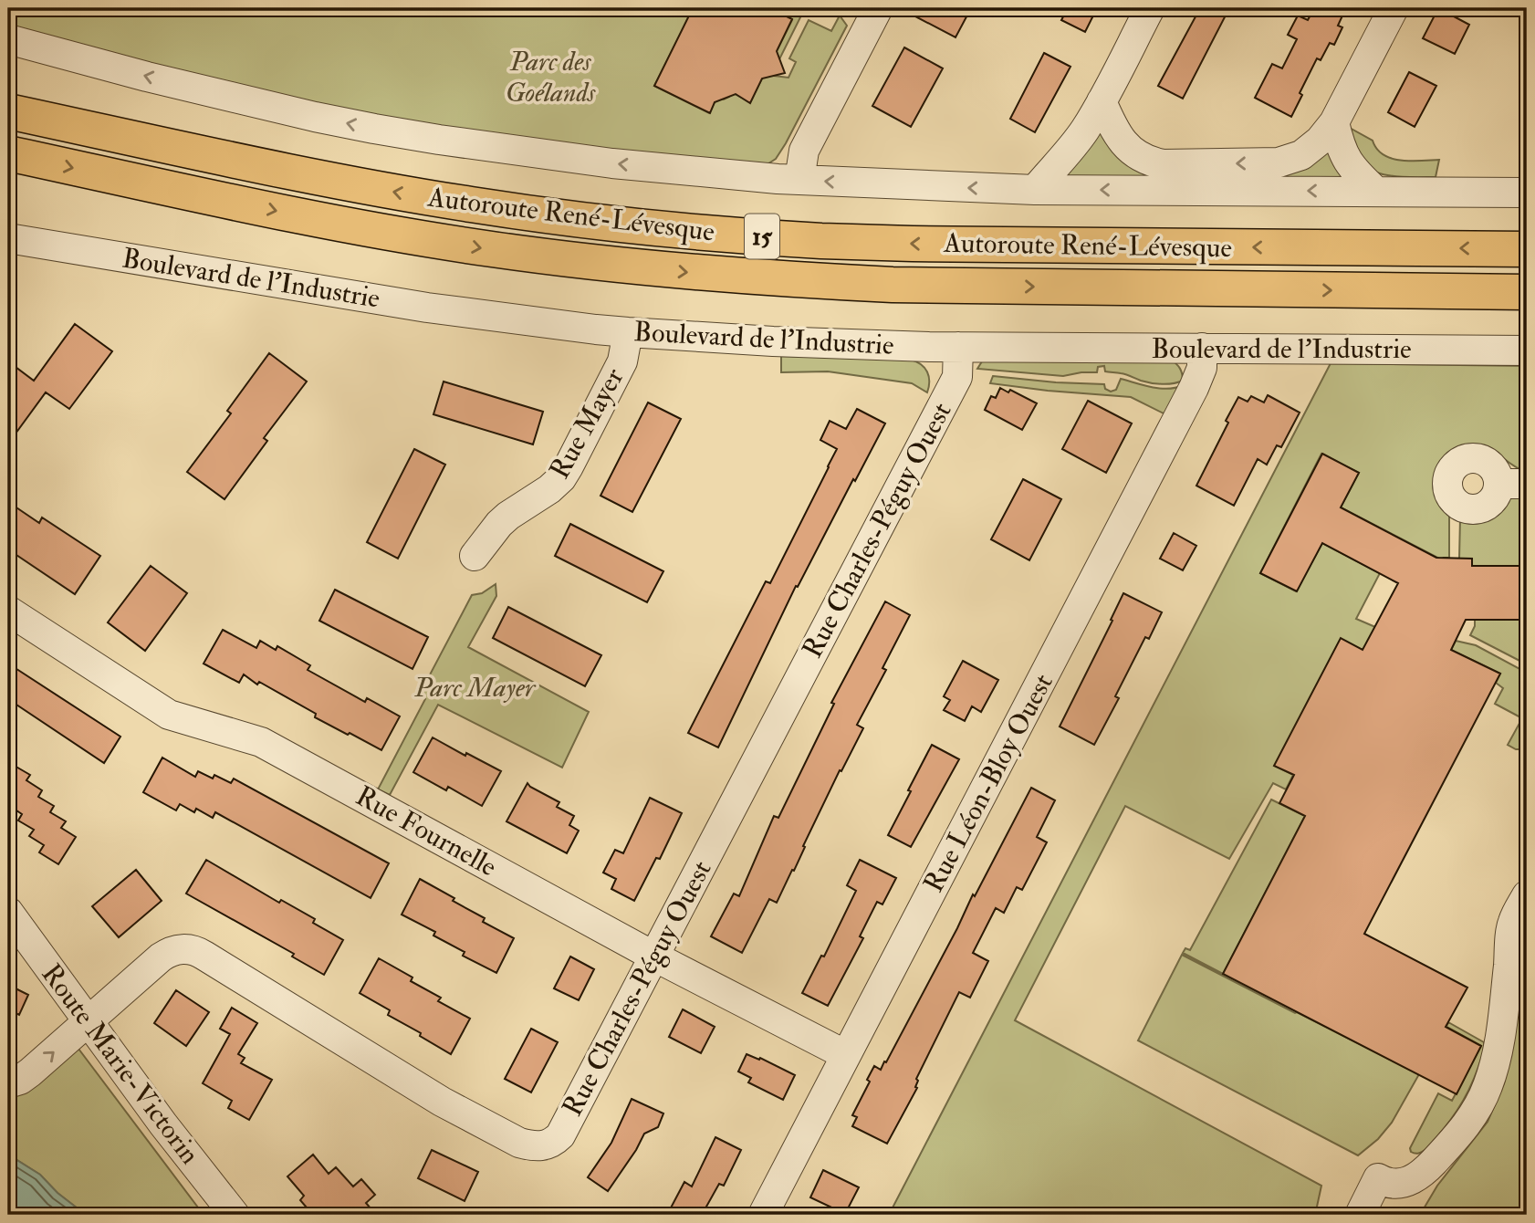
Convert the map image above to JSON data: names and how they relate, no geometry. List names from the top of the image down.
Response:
{
  "streets": {
    "highway": ["Autoroute René-Lévesque", "15"],
    "street": [
      "Boulevard de l'Industrie",
      "Rue Mayer",
      "Rue Charles-Péguy Ouest",
      "Rue Léon-Bloy Ouest",
      "Rue Fournelle",
      "Route Marie-Victorin"
    ]
  },
  "crossings": [
    ["Boulevard de l'Industrie", "Rue Mayer"],
    ["Boulevard de l'Industrie", "Rue Charles-Péguy Ouest"],
    ["Boulevard de l'Industrie", "Rue Léon-Bloy Ouest"],
    ["Rue Charles-Péguy Ouest", "Rue Fournelle"],
    ["Rue Charles-Péguy Ouest", "Route Marie-Victorin"],
    ["Rue Léon-Bloy Ouest", "Rue Fournelle"]
  ],
  "parks": ["Parc des Goélands", "Parc Mayer"]
}
